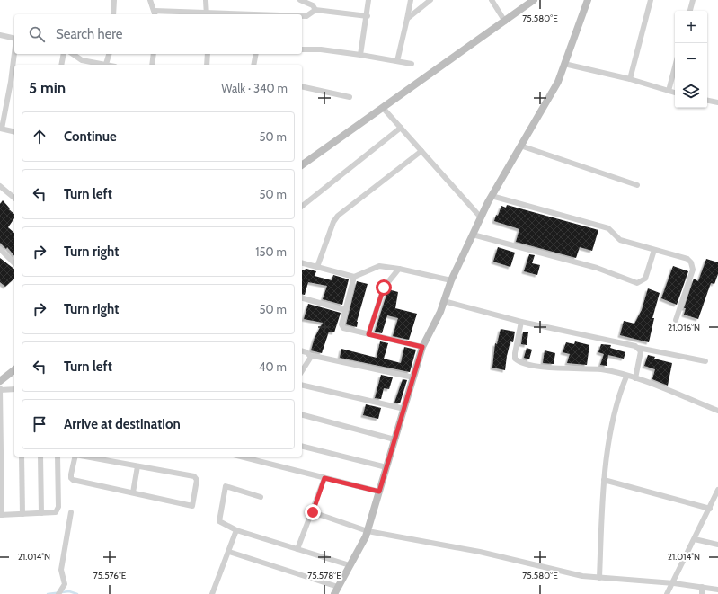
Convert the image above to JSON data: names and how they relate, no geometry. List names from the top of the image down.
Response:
{
  "page": {
    "map_buttons": ["+", "−"],
    "search": "Search here",
    "heading": ["5 min", "Walk · 340 m"],
    "list": [
      ["Continue", "50 m"],
      ["Turn left", "50 m"],
      ["Turn right", "150 m"],
      ["Turn right", "50 m"],
      ["Turn left", "40 m"],
      "Arrive at destination"
    ]
  },
  "coordinates": [
    "75.580°E",
    "21.016°N",
    "21.014°N",
    "75.576°E",
    "75.578°E"
  ]
}
